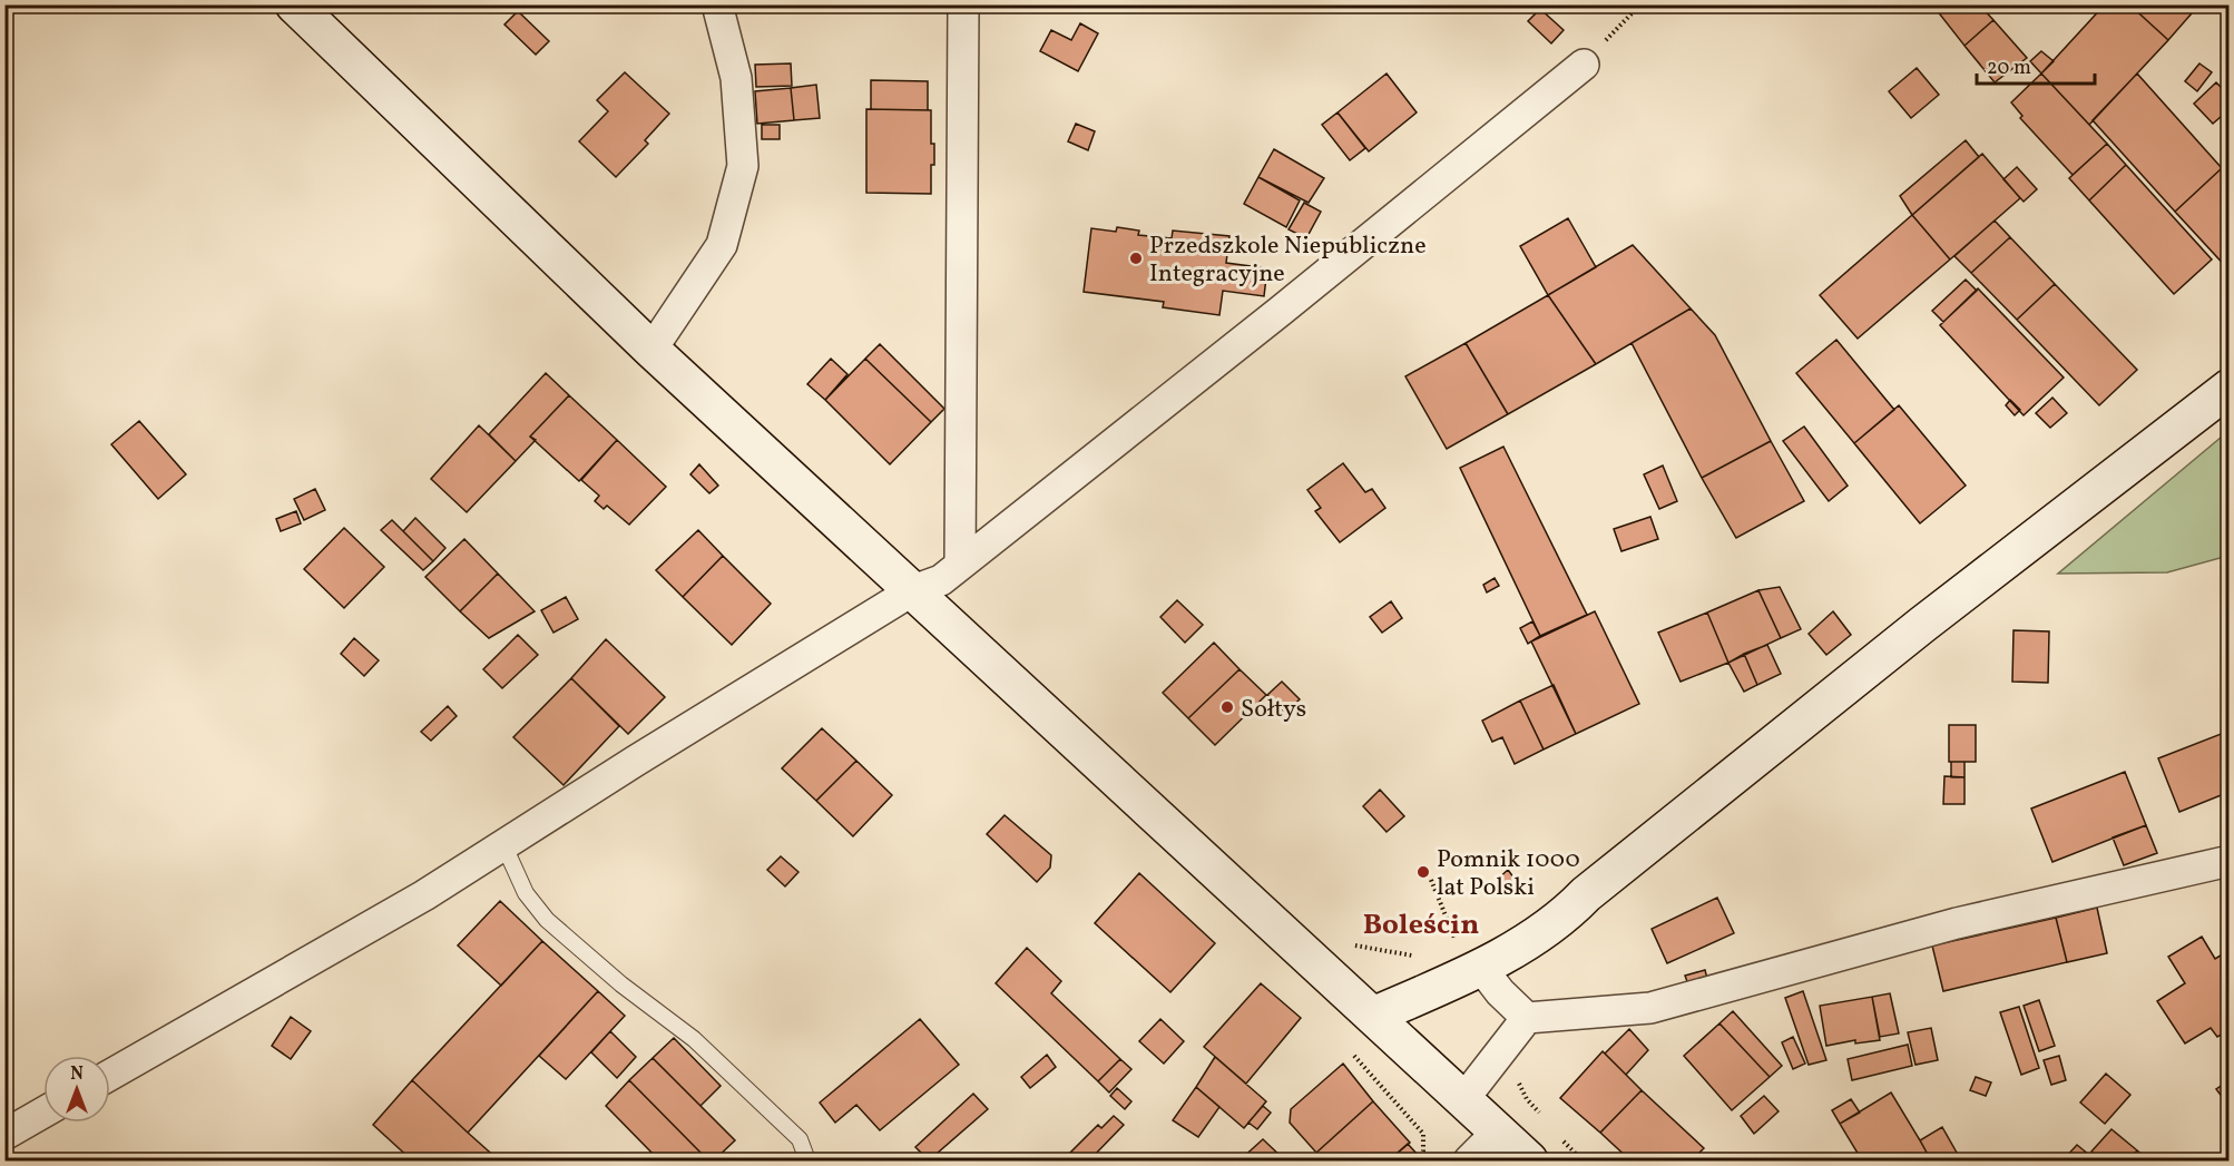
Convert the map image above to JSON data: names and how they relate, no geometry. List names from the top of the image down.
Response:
{
  "districts": ["Boleścin"],
  "places": ["Przedszkole Niepubliczne Integracyjne", "Sołtys", "Pomnik 1000 lat Polski"],
  "scale_bar": "20 m",
  "north": "top"
}
